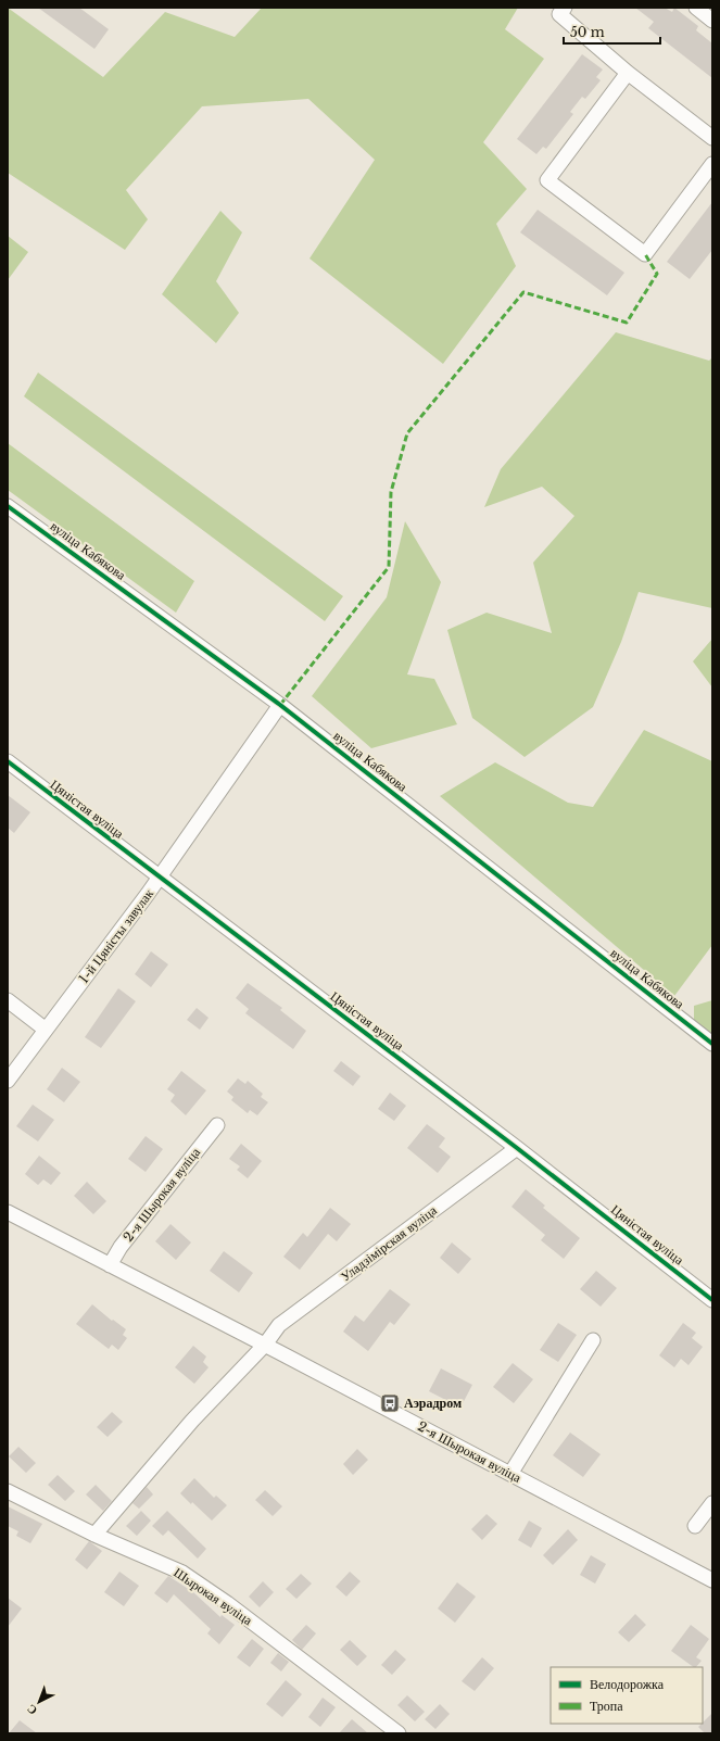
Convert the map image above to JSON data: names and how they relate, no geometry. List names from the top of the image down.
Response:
{
  "streets": {
    "street": [
      "вуліца Кабякова",
      "Цяністая вуліца",
      "1-й Цяністы завулак",
      "2-я Шырокая вуліца",
      "Уладзімірская вуліца",
      "Шырокая вуліца"
    ]
  },
  "crossings": [
    ["вуліца Кабякова", "1-й Цяністы завулак"],
    ["Цяністая вуліца", "1-й Цяністы завулак"],
    ["Цяністая вуліца", "Уладзімірская вуліца"],
    ["2-я Шырокая вуліца", "Уладзімірская вуліца"],
    ["Уладзімірская вуліца", "Шырокая вуліца"]
  ],
  "places": {
    "bus stop": ["Аэрадром"]
  },
  "legend": ["Велодорожка", "Тропа"],
  "scale_bar": "50 m",
  "north": "bottom left"
}
